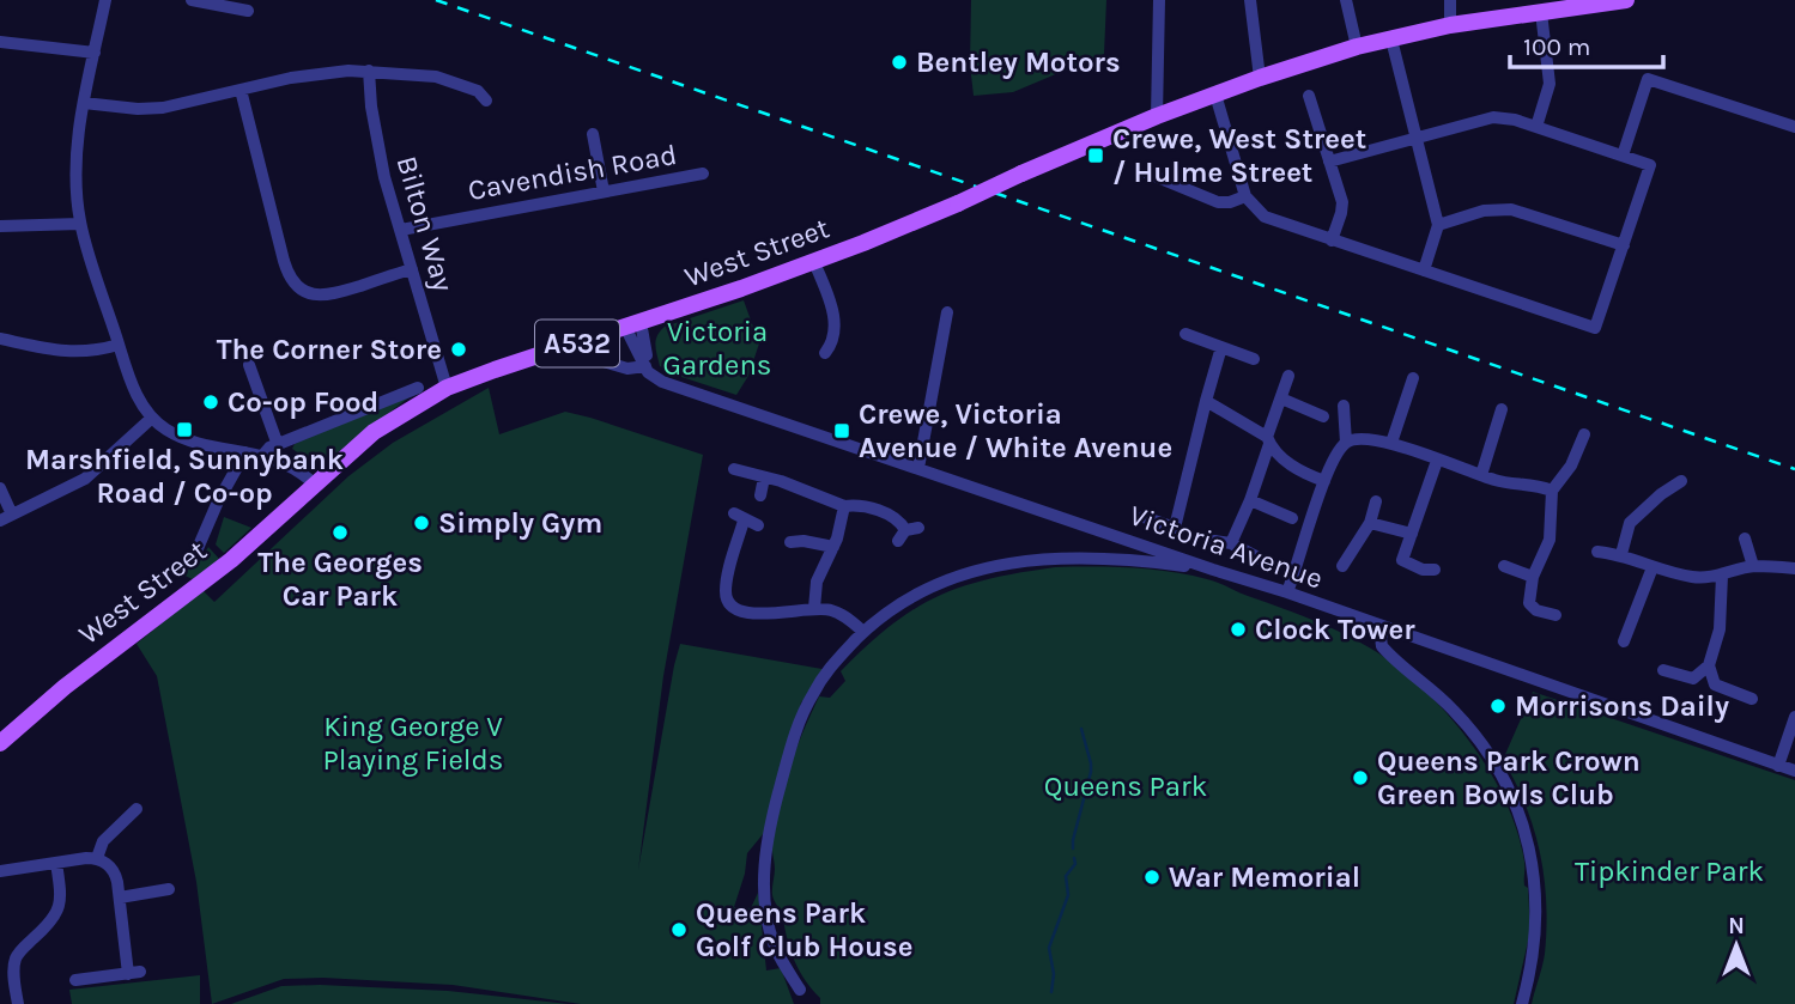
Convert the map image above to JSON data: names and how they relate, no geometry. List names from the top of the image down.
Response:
{
  "streets": {
    "main road": ["West Street", "A532"],
    "street": ["Cavendish Road", "Bilton Way", "Victoria Avenue"]
  },
  "crossings": [
    ["Cavendish Road", "Bilton Way"],
    ["Bilton Way", "West Street"]
  ],
  "parks": [
    "Victoria Gardens",
    "King George V Playing Fields",
    "Queens Park",
    "Tipkinder Park"
  ],
  "places": {
    "other": [
      "Bentley Motors",
      "The Corner Store",
      "Co-op Food",
      "Simply Gym",
      "The Georges Car Park",
      "Clock Tower",
      "Morrisons Daily",
      "Queens Park Crown Green Bowls Club",
      "War Memorial",
      "Queens Park Golf Club House"
    ],
    "transit": ["Crewe, West Street / Hulme Street", "Marshfield, Sunnybank Road / Co-op", "Crewe, Victoria Avenue / White Avenue"]
  },
  "scale_bar": "100 m",
  "north": "top"
}
